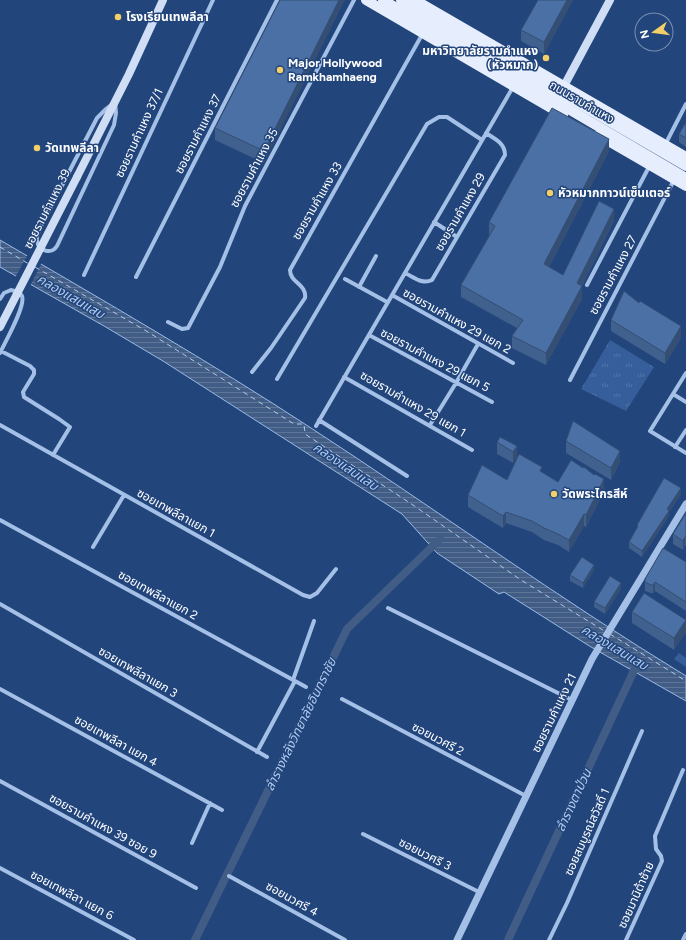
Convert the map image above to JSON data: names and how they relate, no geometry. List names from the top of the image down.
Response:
{
  "streets": {
    "main road": ["ถนนรามคำแหง", "ซอยรามคำแหง 39"],
    "street": [
      "ซอยรามคำแหง 37/1",
      "ซอยรามคำแหง 37",
      "ซอยรามคำแหง 35",
      "ซอยรามคำแหง 33",
      "ซอยรามคำแหง 29",
      "ซอยรามคำแหง 27",
      "ซอยรามคำแหง 29 แยก 2",
      "ซอยรามคำแหง 29 แยก 5",
      "ซอยรามคำแหง 29 แยก 1",
      "ซอยเทพลีลาแยก 1",
      "ซอยเทพลีลาแยก 2",
      "ซอยเทพลีลาแยก 3",
      "ซอยรามคำแหง 21",
      "ซอยนวศรี 2",
      "ซอยเทพลีลา แยก 4",
      "ซอยรามคำแหง 39 ซอย 9",
      "ซอยสมบูรณ์สวัสดิ์ 1",
      "ซอยนวศรี 3",
      "ซอยเทพลีลา แยก 6",
      "ซอยมานิต้าซ้าย",
      "ซอยนวศรี 4"
    ]
  },
  "crossings": [
    ["ถนนรามคำแหง", "ซอยรามคำแหง 33"],
    ["ถนนรามคำแหง", "ซอยรามคำแหง 29"],
    ["ถนนรามคำแหง", "ซอยรามคำแหง 27"],
    ["ซอยรามคำแหง 29", "ซอยรามคำแหง 29 แยก 2"],
    ["ซอยรามคำแหง 29", "ซอยรามคำแหง 29 แยก 5"],
    ["ซอยรามคำแหง 29", "ซอยรามคำแหง 29 แยก 1"],
    ["ซอยรามคำแหง 21", "ซอยนวศรี 2"],
    ["ซอยรามคำแหง 21", "ซอยนวศรี 3"]
  ],
  "water": ["คลองแสนแสบ", "ลำรางหลังวิทยาลัยอินทราชัย", "ลำรางตาป่วน"],
  "places": [
    "โรงเรียนเทพลีลา",
    "มหาวิทยาลัยรามคำแหง (หัวหมาก)",
    "Major Hollywood Ramkhamhaeng",
    "วัดเทพลีลา",
    "หัวหมากทาวน์เซ็นเตอร์",
    "วัดพระไกรสีห์"
  ],
  "north": "left"
}
